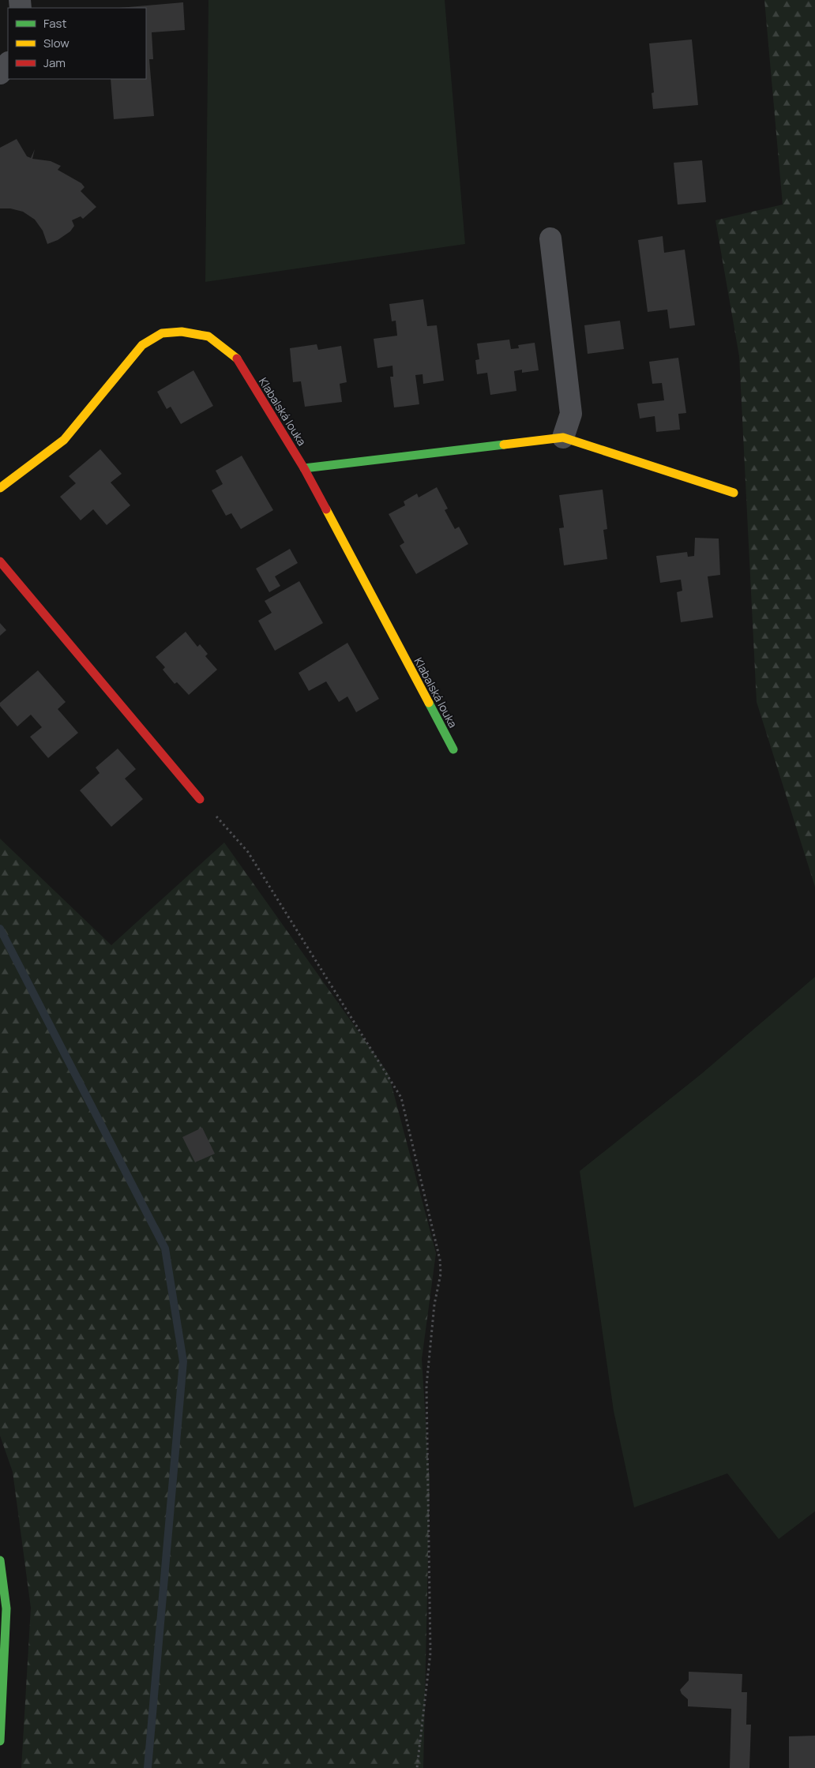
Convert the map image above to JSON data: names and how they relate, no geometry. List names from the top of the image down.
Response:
{
  "streets": {
    "street": ["Klabalská louka"]
  },
  "legend": ["Fast", "Slow", "Jam"]
}
